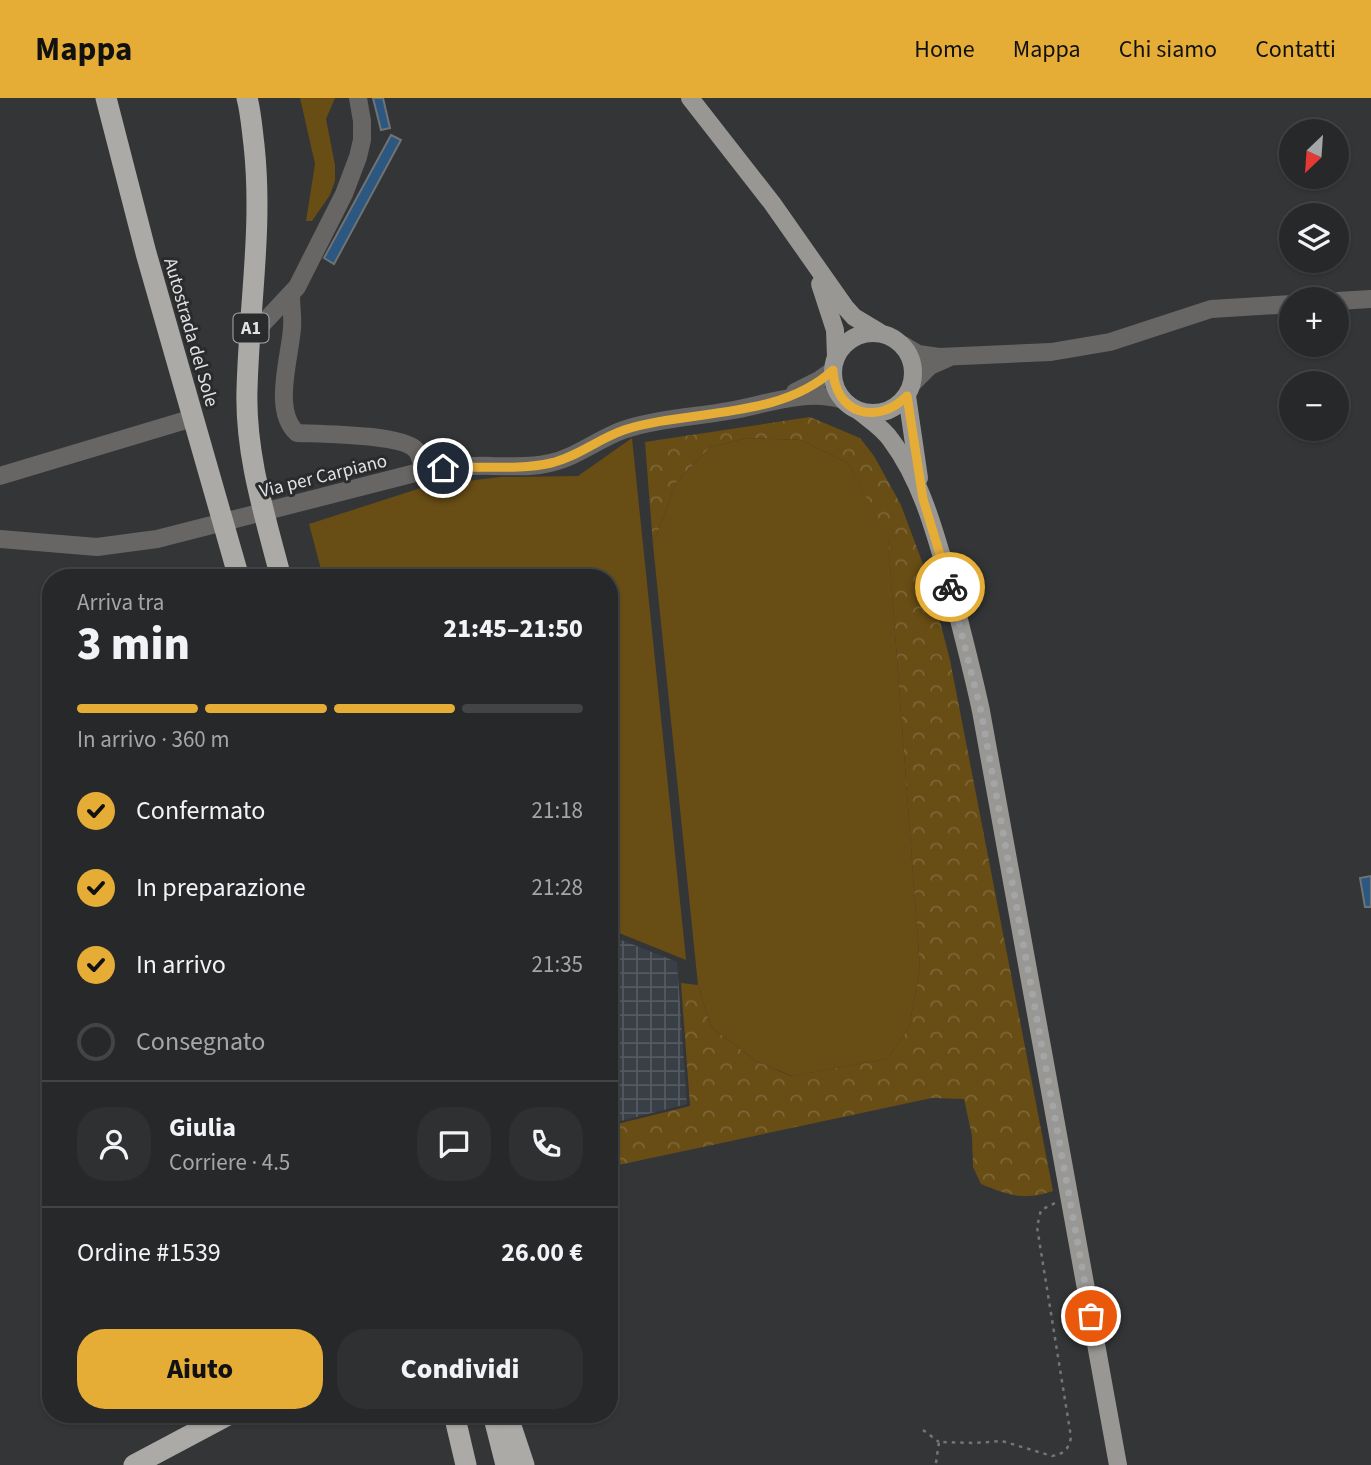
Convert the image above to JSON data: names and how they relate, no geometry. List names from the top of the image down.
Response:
{
  "streets": {
    "highway": ["A1", "Autostrada del Sole"],
    "street": ["Via per Carpiano"]
  },
  "north": "bottom left",
  "page": {
    "header": "Mappa",
    "nav": [
      "Home",
      "Mappa",
      "Chi siamo",
      "Contatti"
    ],
    "map_buttons": ["+", "−"],
    "heading": ["3 min", "Arriva tra", "21:45–21:50"],
    "panel": [
      "Giulia",
      "Corriere · 4.5",
      "Ordine #1539",
      "26.00 €"
    ],
    "bar": "In arrivo · 360 m",
    "list": [
      ["Confermato", "21:18"],
      ["In preparazione", "21:28"],
      ["In arrivo", "21:35"],
      "Consegnato"
    ],
    "buttons": ["Aiuto", "Condividi"]
  }
}
